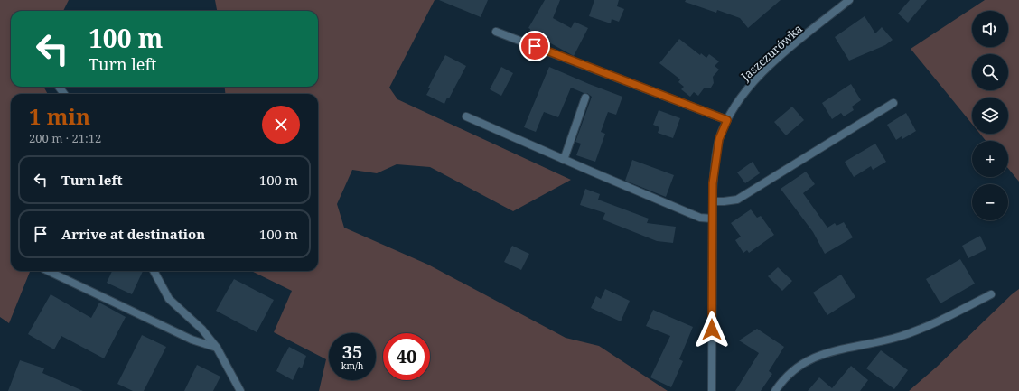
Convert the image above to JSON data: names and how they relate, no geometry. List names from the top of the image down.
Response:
{
  "streets": {
    "street": ["Jaszczurówka"]
  },
  "page": {
    "map_buttons": ["+", "−"],
    "turn": ["100 m", "Turn left"],
    "heading": ["1 min", "200 m · 21:12"],
    "list": [
      {
        "name": "Turn left",
        "value": "100 m"
      },
      {
        "name": "Arrive at destination",
        "value": "100 m"
      }
    ],
    "speed": "35 km/h",
    "limit": "40"
  }
}
